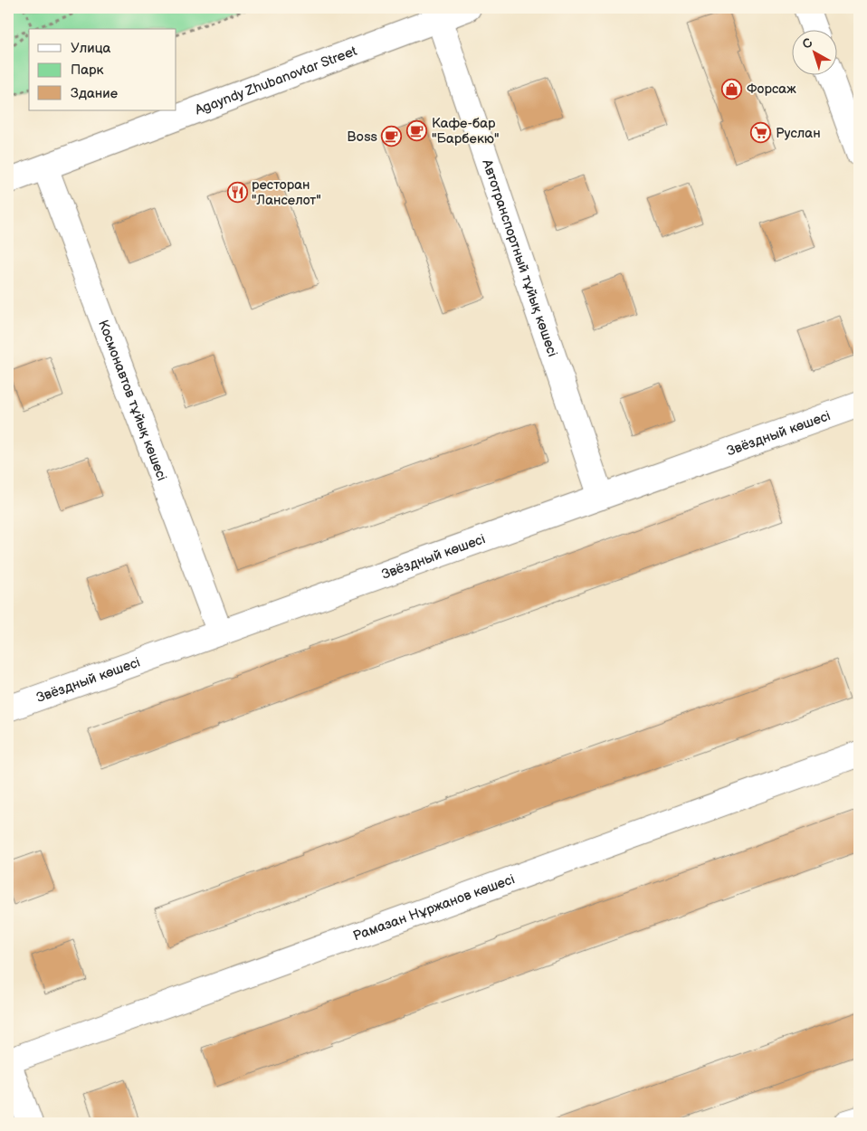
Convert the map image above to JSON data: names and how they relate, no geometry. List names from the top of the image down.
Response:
{
  "streets": {
    "street": [
      "Agayndy Zhubanovtar Street",
      "Автотранспортный тұйық көшесі",
      "Космонавтов тұйық көшесі",
      "Звёздный көшесі",
      "Рамазан Нұржанов көшесі"
    ]
  },
  "crossings": [
    ["Agayndy Zhubanovtar Street", "Автотранспортный тұйық көшесі"],
    ["Agayndy Zhubanovtar Street", "Космонавтов тұйық көшесі"],
    ["Автотранспортный тұйық көшесі", "Звёздный көшесі"],
    ["Космонавтов тұйық көшесі", "Звёздный көшесі"]
  ],
  "places": {
    "shop": ["Форсаж"],
    "cafe": ["Кафе-бар \"Барбекю\"", "Boss"],
    "supermarket": ["Руслан"],
    "restaurant": ["ресторан \"Ланселот\""]
  },
  "legend": ["Улица", "Парк", "Здание"],
  "north": "top left"
}
